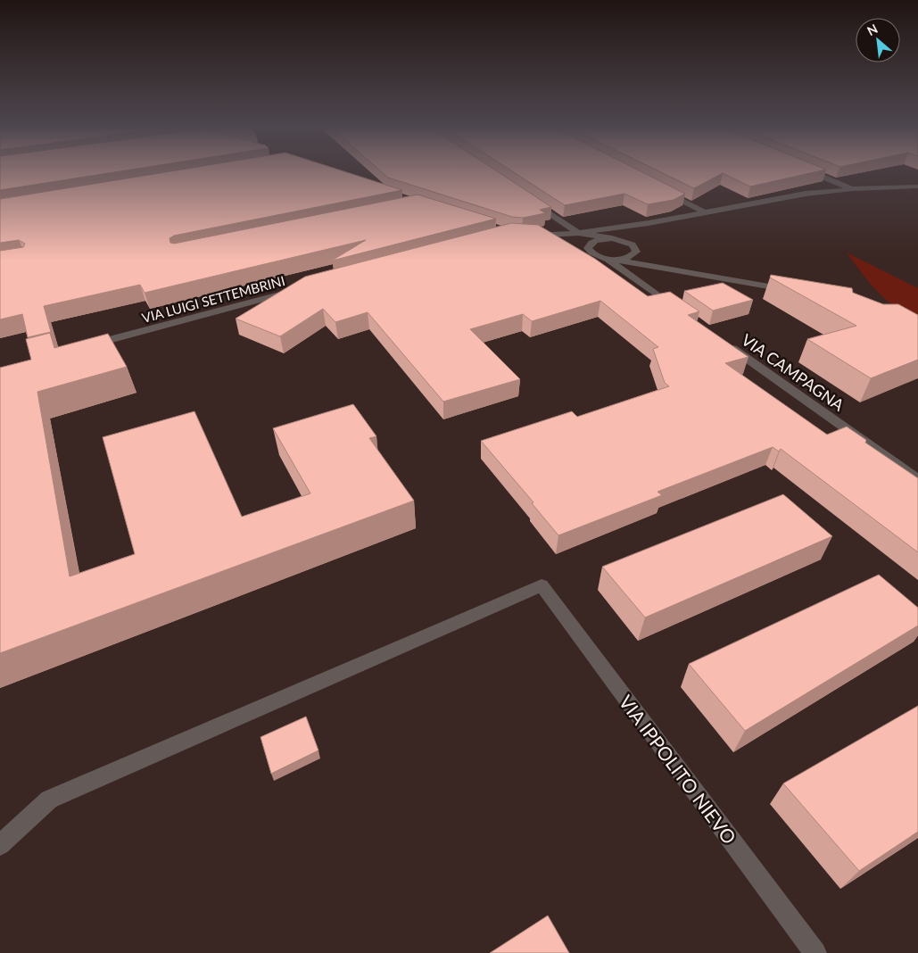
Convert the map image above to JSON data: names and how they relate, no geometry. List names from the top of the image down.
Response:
{
  "streets": {
    "street": ["VIA LUIGI SETTEMBRINI", "VIA CAMPAGNA", "VIA IPPOLITO NIEVO"]
  },
  "north": "top left"
}
